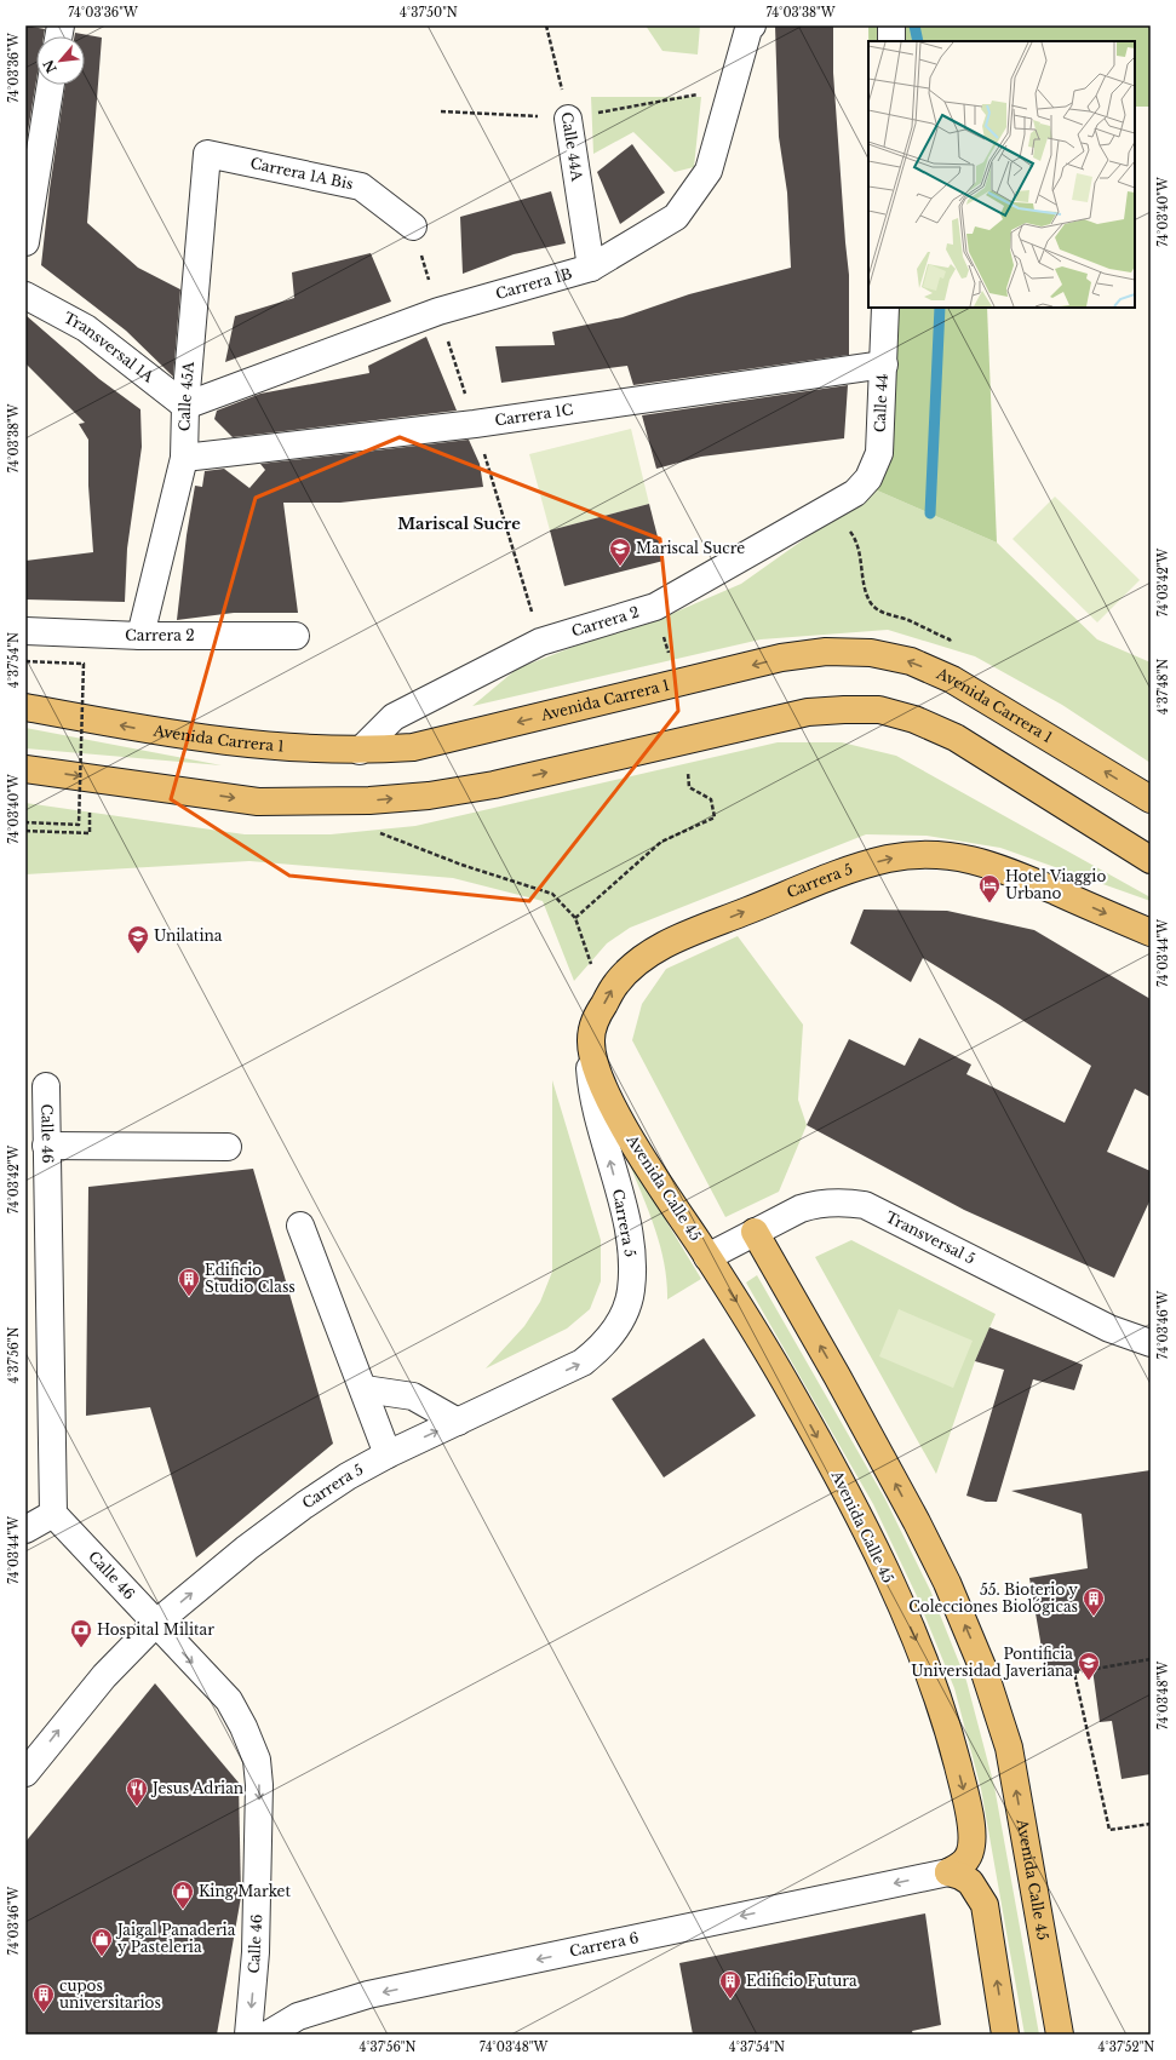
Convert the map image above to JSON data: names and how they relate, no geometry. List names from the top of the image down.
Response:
{
  "streets": {
    "main road": ["Avenida Carrera 1", "Carrera 5", "Avenida Calle 45"],
    "street": [
      "Calle 44A",
      "Carrera 1A Bis",
      "Carrera 1B",
      "Transversal 1A",
      "Calle 45A",
      "Calle 44",
      "Carrera 1C",
      "Carrera 2",
      "Calle 46",
      "Transversal 5",
      "Carrera 6"
    ]
  },
  "crossings": [
    ["Calle 44A", "Carrera 1B"],
    ["Carrera 1A Bis", "Calle 45A"],
    ["Carrera 1B", "Transversal 1A"],
    ["Carrera 1B", "Calle 45A"],
    ["Transversal 1A", "Calle 45A"],
    ["Calle 45A", "Carrera 1C"],
    ["Calle 45A", "Carrera 2"],
    ["Calle 44", "Carrera 1C"],
    ["Calle 44", "Carrera 2"],
    ["Carrera 2", "Avenida Carrera 1"],
    ["Carrera 5", "Calle 46"],
    ["Carrera 5", "Avenida Calle 45"],
    ["Avenida Calle 45", "Transversal 5"],
    ["Avenida Calle 45", "Carrera 6"]
  ],
  "one_way": ["Carrera 5", "Calle 46", "Carrera 6"],
  "districts": ["Mariscal Sucre"],
  "places": {
    "school or university": ["Mariscal Sucre", "Unilatina", "Pontificia Universidad Javeriana"],
    "hotel": ["Hotel Viaggio Urbano"],
    "building": [
      "Edificio Studio Class",
      "55. Bioterio y Colecciones Biológicas",
      "Edificio Futura",
      "cupos universitarios"
    ],
    "bank": ["Hospital Militar"],
    "restaurant": ["Jesus Adrian"],
    "shop": ["King Market", "Jaigal Panaderia y Pasteleria"]
  },
  "north": "bottom left",
  "coordinates": [
    "74°03'36\"W",
    "4°37'50\"N",
    "74°03'38\"W",
    "74°03'40\"W",
    "74°03'42\"W",
    "4°37'54\"N",
    "4°37'48\"N",
    "74°03'44\"W",
    "74°03'46\"W",
    "4°37'56\"N",
    "74°03'48\"W",
    "4°37'52\"N"
  ]
}
